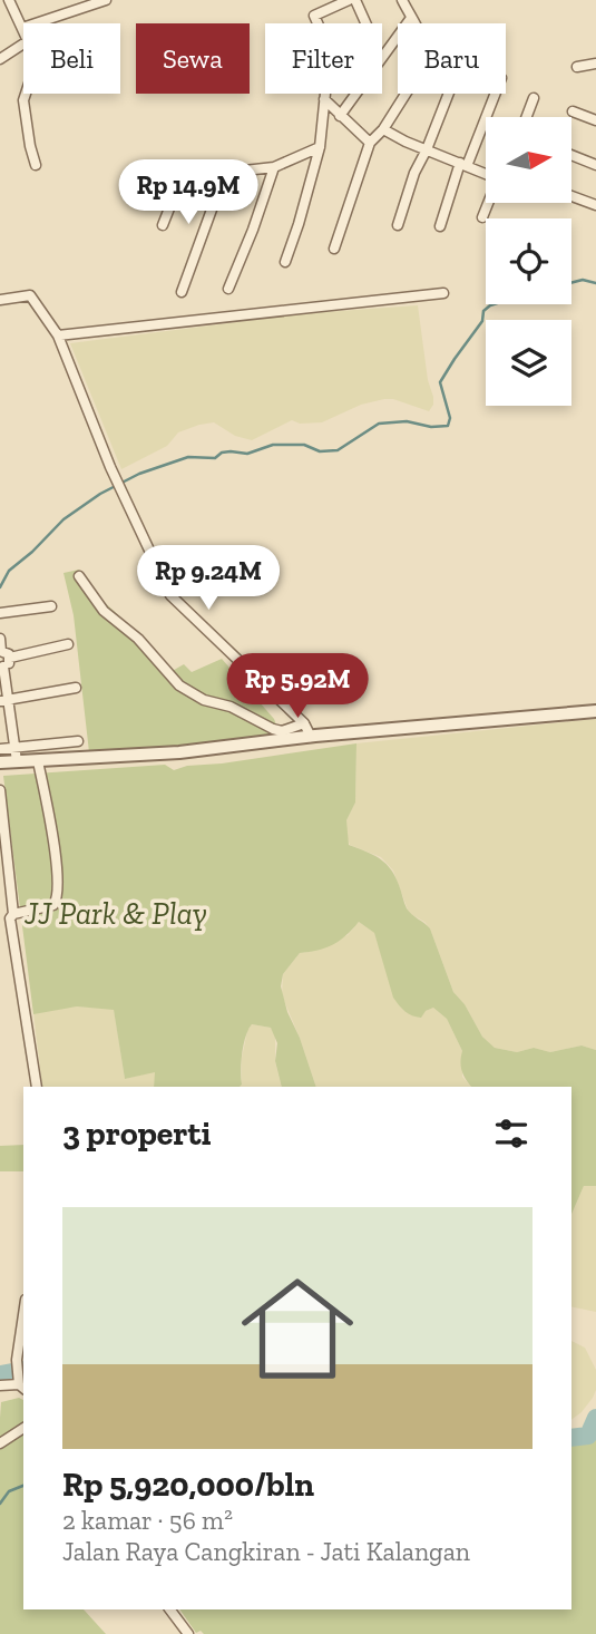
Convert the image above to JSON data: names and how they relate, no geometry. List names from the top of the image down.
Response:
{
  "parks": ["JJ Park & Play"],
  "north": "right",
  "page": {
    "chip": [
      "Beli",
      "Sewa",
      "Filter",
      "Baru"
    ],
    "price": ["Rp 14.9M", "Rp 9.24M", "Rp 5.92M"],
    "heading": "3 properti",
    "list": [
      {
        "name": "Rp 5,920,000/bln",
        "note": "2 kamar · 56 m² · Jalan Raya Cangkiran - Jati Kalangan"
      }
    ]
  }
}
